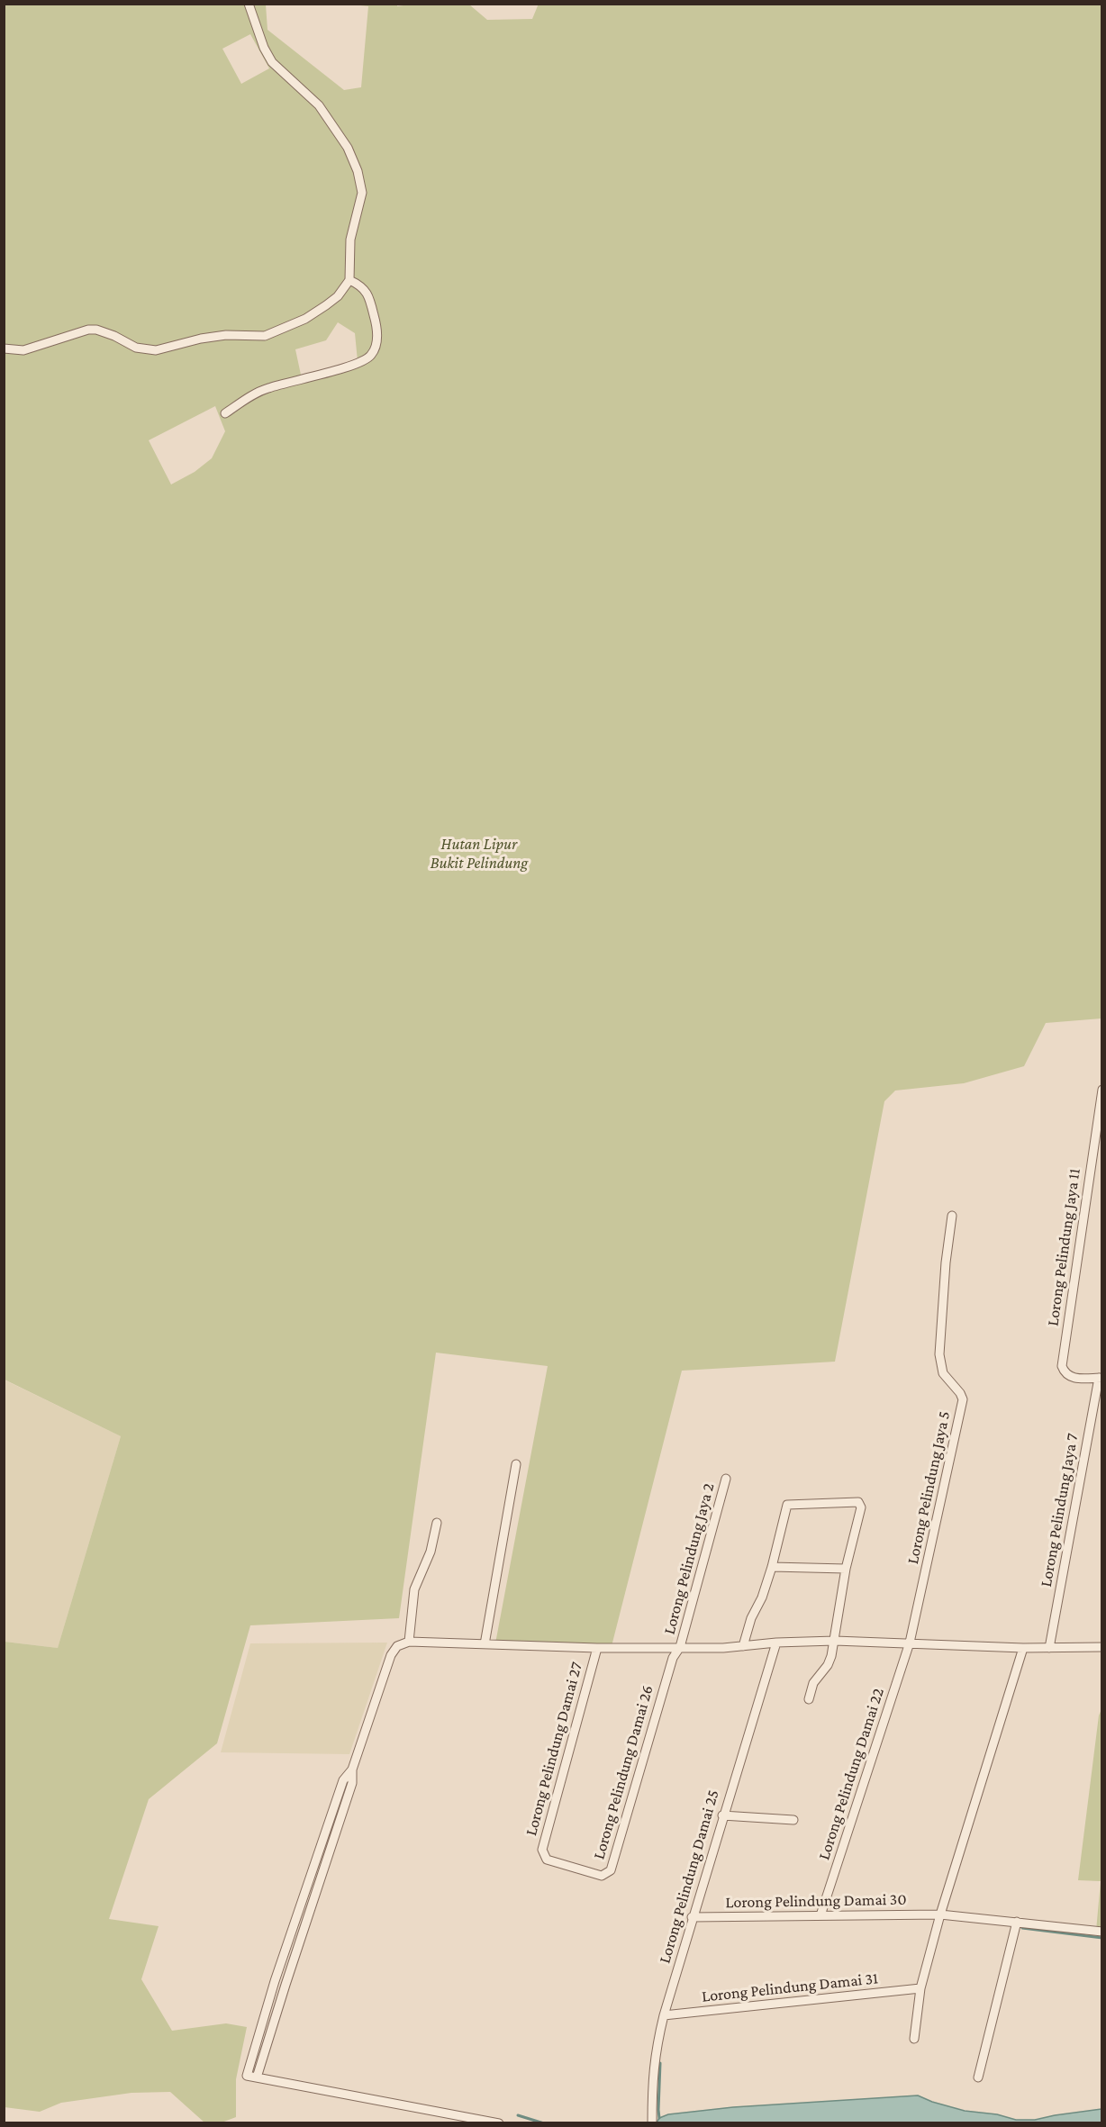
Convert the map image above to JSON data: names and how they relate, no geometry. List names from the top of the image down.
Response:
{
  "streets": {
    "street": [
      "Lorong Pelindung Jaya 11",
      "Lorong Pelindung Jaya 5",
      "Lorong Pelindung Jaya 7",
      "Lorong Pelindung Jaya 2",
      "Lorong Pelindung Damai 27",
      "Lorong Pelindung Damai 26",
      "Lorong Pelindung Damai 22",
      "Lorong Pelindung Damai 25",
      "Lorong Pelindung Damai 30",
      "Lorong Pelindung Damai 31"
    ]
  },
  "crossings": [
    ["Lorong Pelindung Jaya 11", "Lorong Pelindung Jaya 7"],
    ["Lorong Pelindung Jaya 5", "Lorong Pelindung Damai 22"],
    ["Lorong Pelindung Jaya 2", "Lorong Pelindung Damai 26"],
    ["Lorong Pelindung Damai 27", "Lorong Pelindung Damai 26"],
    ["Lorong Pelindung Damai 22", "Lorong Pelindung Damai 30"],
    ["Lorong Pelindung Damai 25", "Lorong Pelindung Damai 30"],
    ["Lorong Pelindung Damai 25", "Lorong Pelindung Damai 31"]
  ],
  "parks": ["Hutan Lipur Bukit Pelindung"]
}
